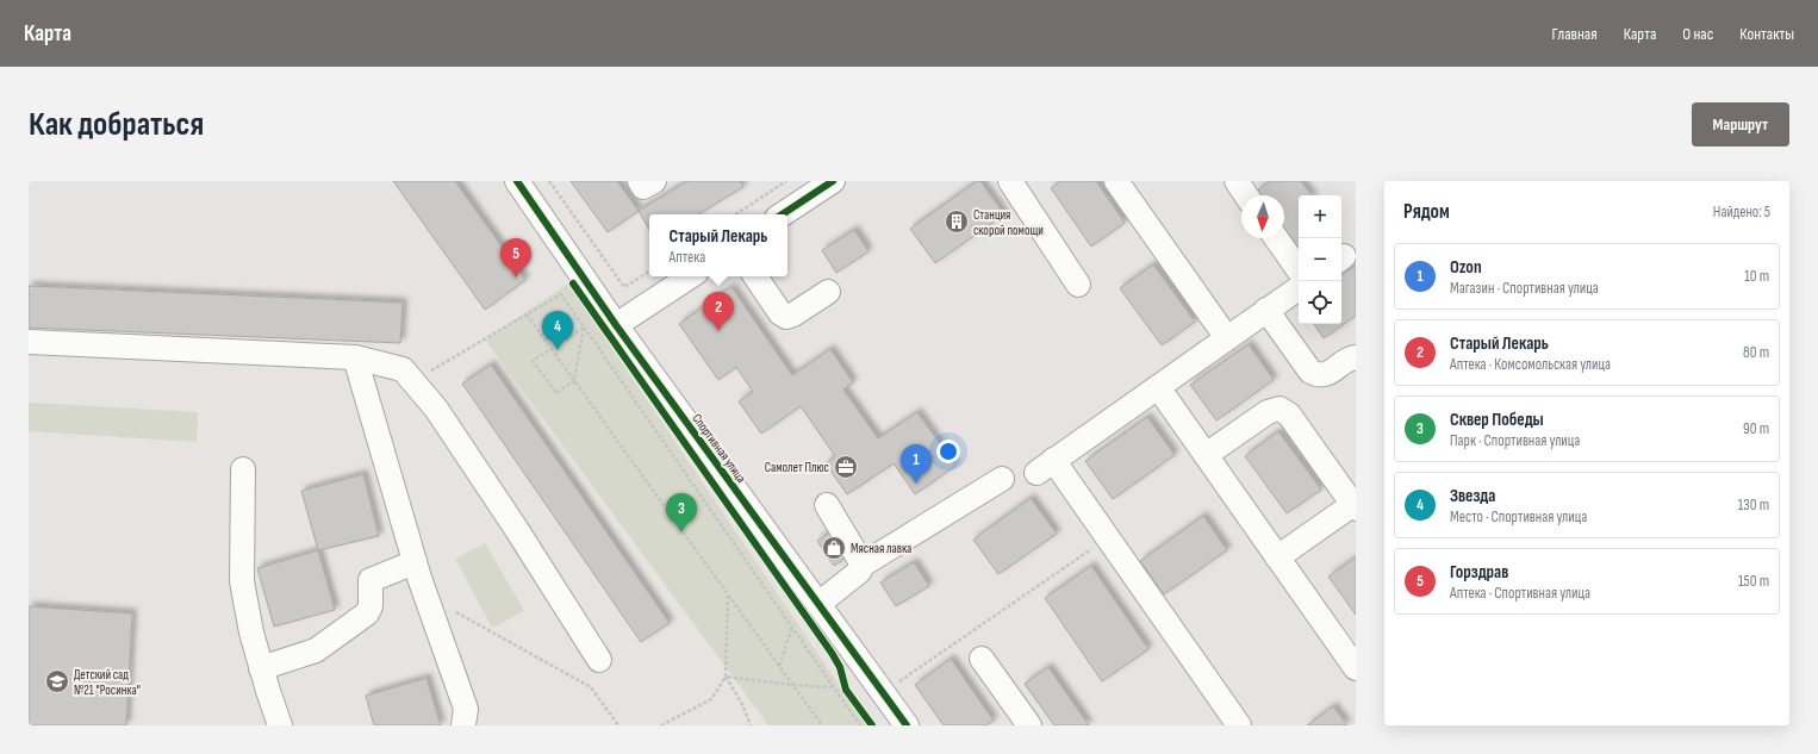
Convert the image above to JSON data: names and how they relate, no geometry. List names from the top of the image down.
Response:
{
  "streets": {
    "street": ["Спортивная улица"]
  },
  "places": {
    "building": ["Станция скорой помощи"],
    "office": ["Самолет Плюс"],
    "shop": ["Мясная лавка"],
    "school or university": ["Детский сад №21 \"Росинка\""]
  },
  "north": "bottom",
  "page": {
    "header": "Карта",
    "nav": [
      "Главная",
      "Карта",
      "О нас",
      "Контакты"
    ],
    "buttons": "Маршрут",
    "title": "Как добраться",
    "heading": ["Рядом", "Найдено: 5"],
    "map_buttons": ["+", "−"],
    "popup": ["Старый Лекарь", "Аптека"],
    "pins": [
      "5",
      "2",
      "4",
      "1",
      "3"
    ],
    "list": [
      {
        "mark": "1",
        "name": "Ozon",
        "note": "Магазин · Спортивная улица",
        "value": "10 m"
      },
      {
        "mark": "2",
        "name": "Старый Лекарь",
        "note": "Аптека · Комсомольская улица",
        "value": "80 m"
      },
      {
        "mark": "3",
        "name": "Сквер Победы",
        "note": "Парк · Спортивная улица",
        "value": "90 m"
      },
      {
        "mark": "4",
        "name": "Звезда",
        "note": "Место · Спортивная улица",
        "value": "130 m"
      },
      {
        "mark": "5",
        "name": "Горздрав",
        "note": "Аптека · Спортивная улица",
        "value": "150 m"
      }
    ]
  }
}
